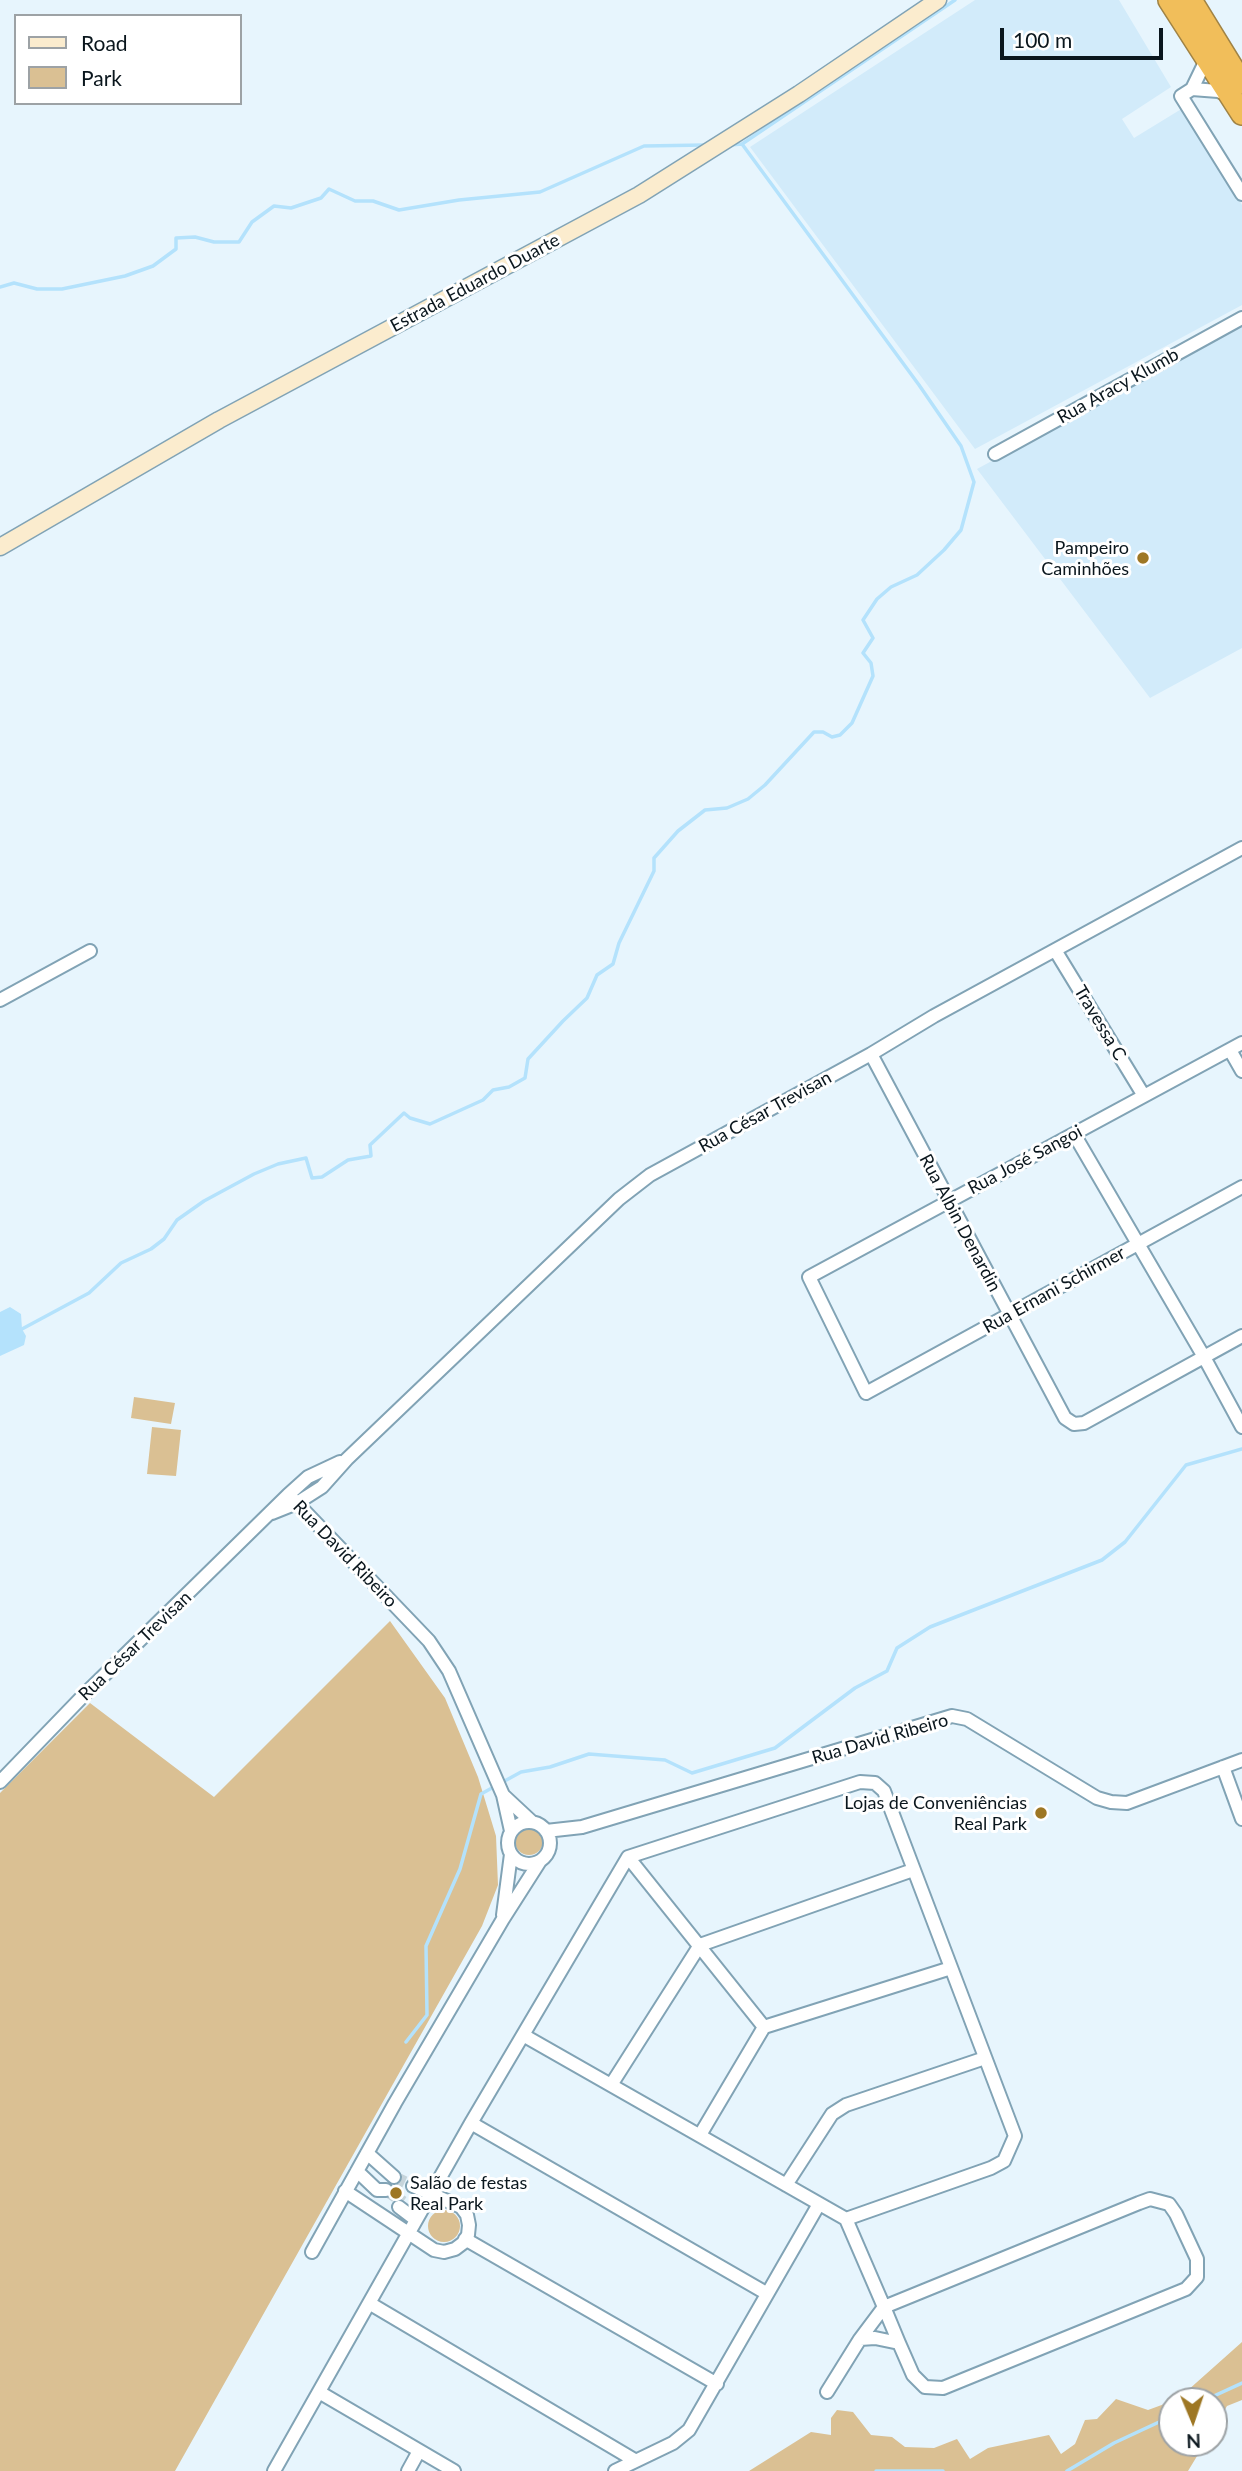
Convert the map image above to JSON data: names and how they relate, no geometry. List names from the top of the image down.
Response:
{
  "streets": {
    "street": [
      "Estrada Eduardo Duarte",
      "Rua Aracy Klumb",
      "Travessa C",
      "Rua César Trevisan",
      "Rua José Sangoi",
      "Rua Albin Denardin",
      "Rua Ernani Schirmer",
      "Rua David Ribeiro"
    ]
  },
  "crossings": [
    ["Travessa C", "Rua César Trevisan"],
    ["Travessa C", "Rua José Sangoi"],
    ["Rua César Trevisan", "Rua Albin Denardin"],
    ["Rua César Trevisan", "Rua David Ribeiro"],
    ["Rua José Sangoi", "Rua Albin Denardin"],
    ["Rua José Sangoi", "Rua Ernani Schirmer"],
    ["Rua Albin Denardin", "Rua Ernani Schirmer"]
  ],
  "places": ["Pampeiro Caminhões", "Lojas de Conveniências Real Park", "Salão de festas Real Park"],
  "legend": ["Road", "Park"],
  "scale_bar": "100 m",
  "north": "bottom"
}
